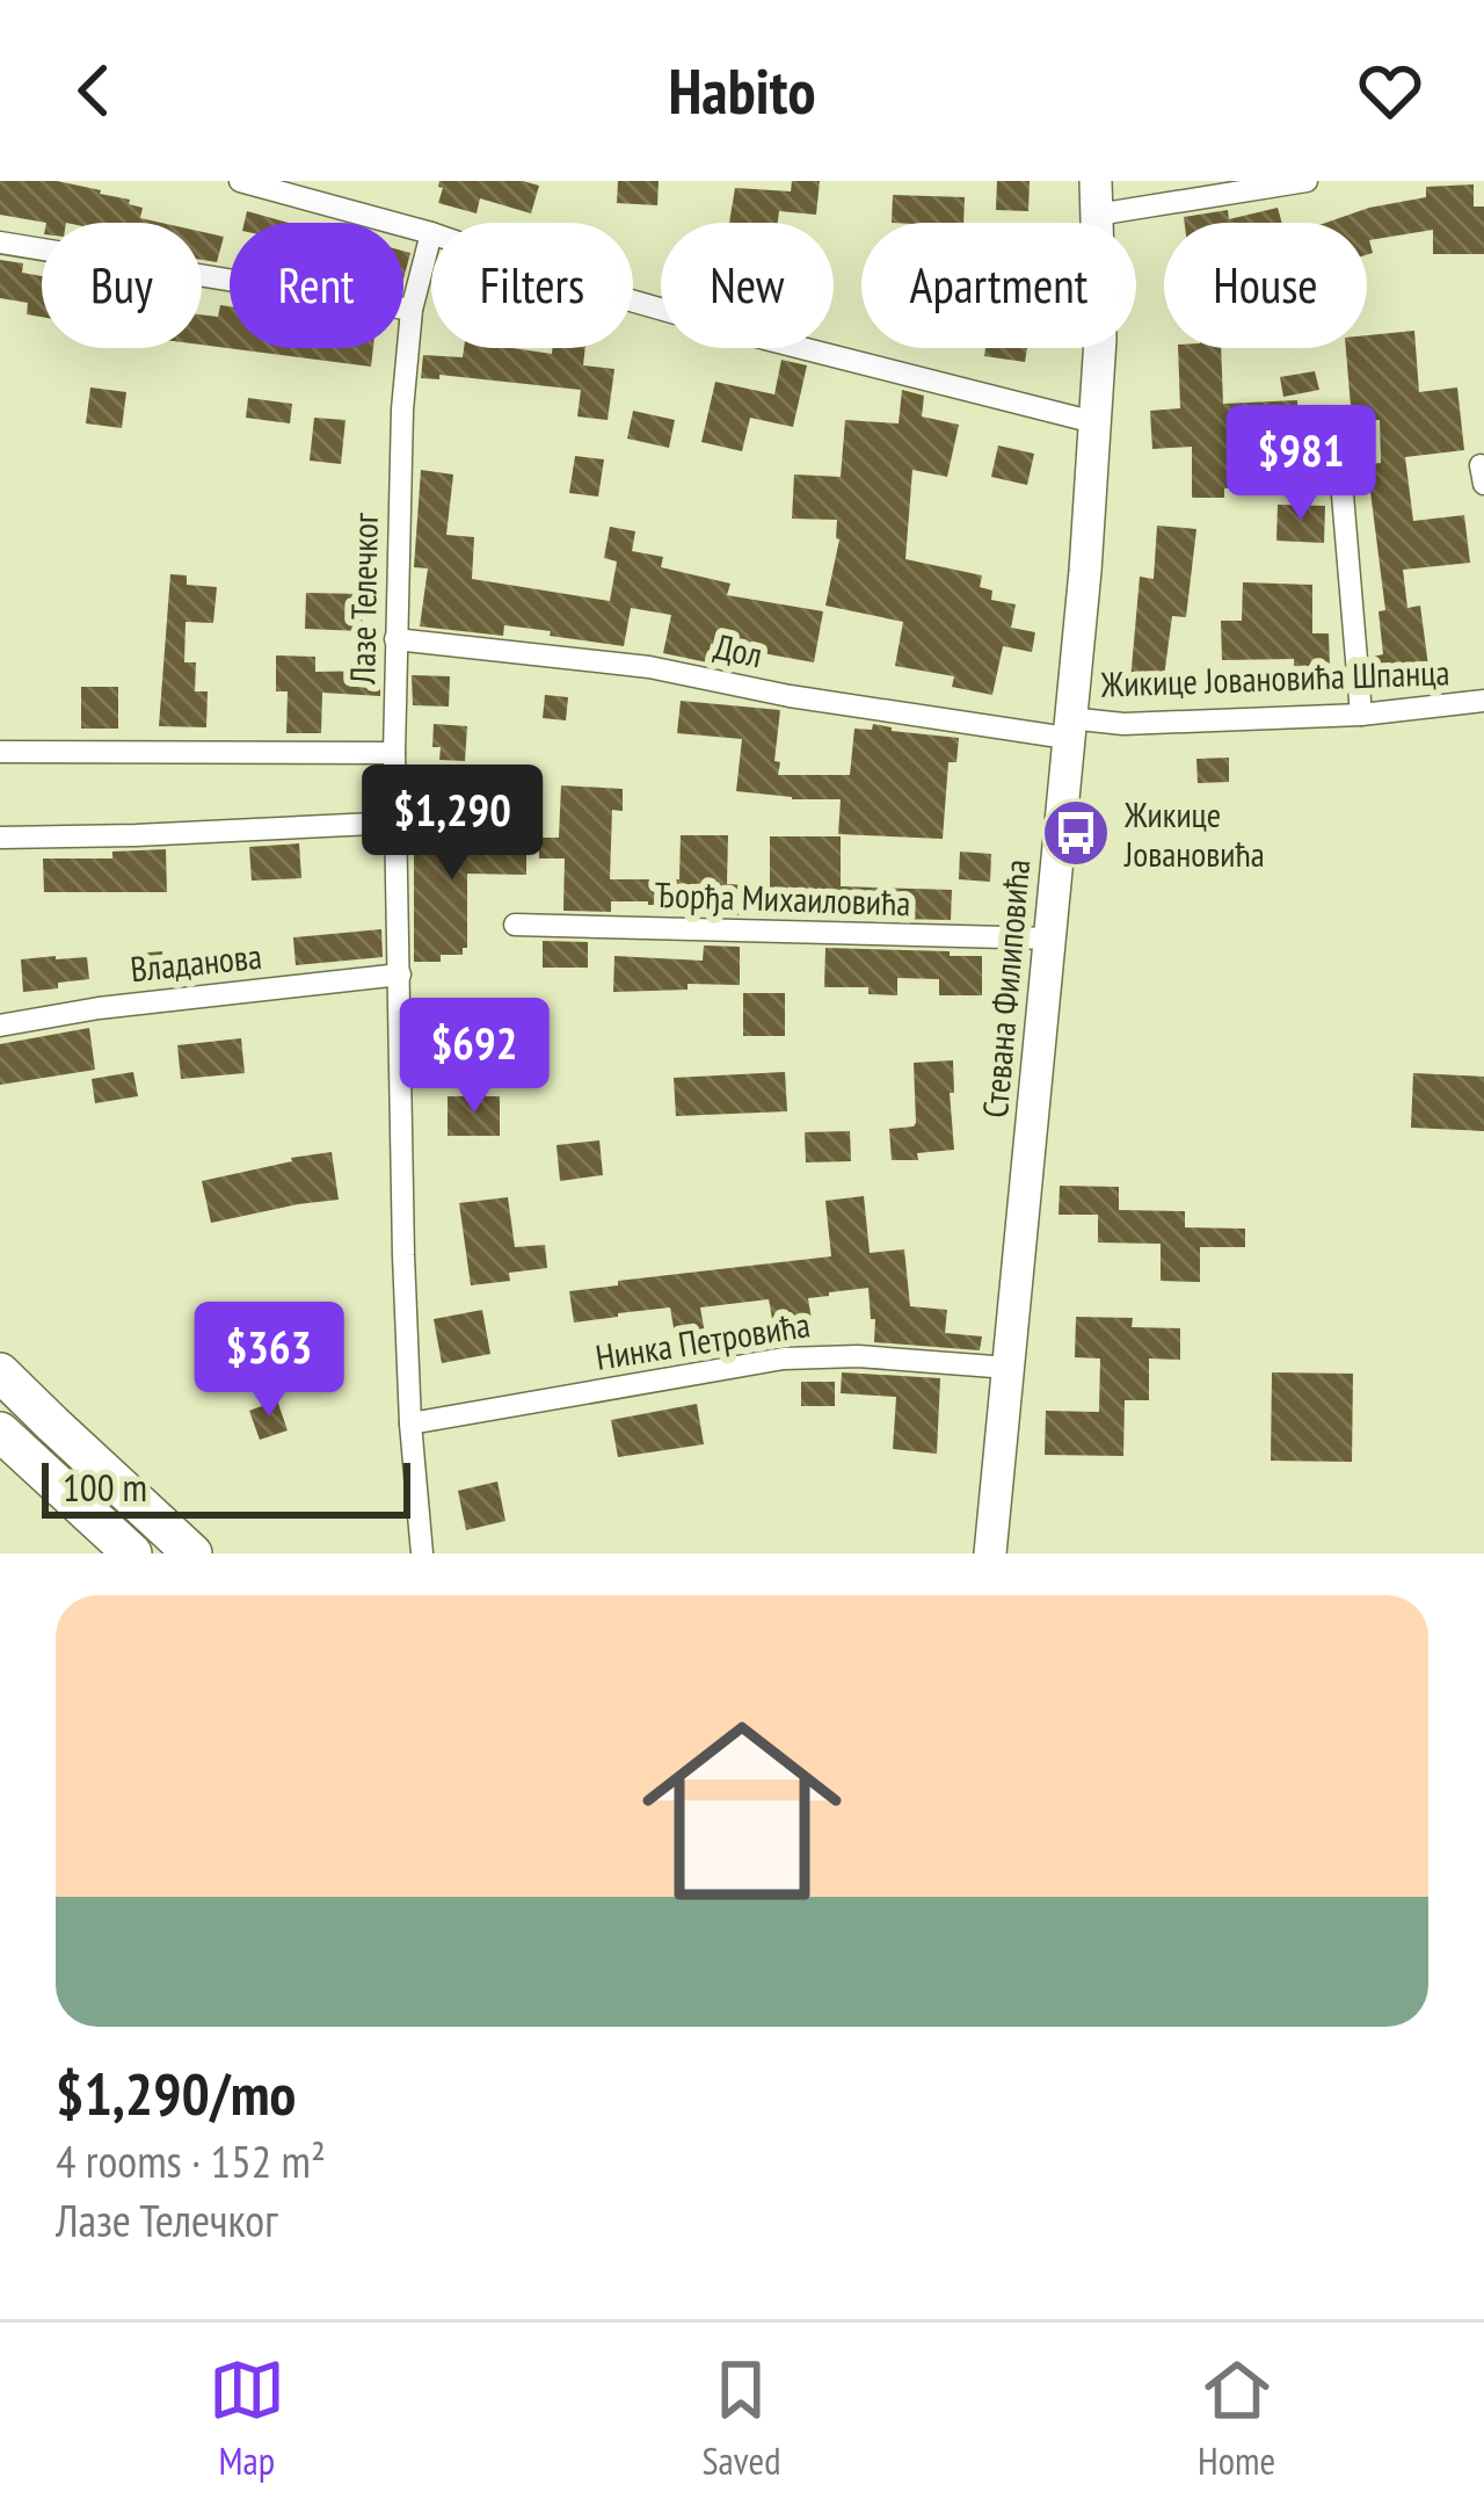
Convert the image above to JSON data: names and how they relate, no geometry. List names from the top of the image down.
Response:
{
  "streets": {
    "main road": ["Стевана Филиповића"],
    "street": [
      "Лазе Телечког",
      "Дол",
      "Жикице Јовановића Шпанца",
      "Ђорђа Михаиловића",
      "Владанова",
      "Нинка Петровића"
    ]
  },
  "crossings": [
    ["Лазе Телечког", "Дол"],
    ["Лазе Телечког", "Владанова"],
    ["Лазе Телечког", "Нинка Петровића"],
    ["Дол", "Жикице Јовановића Шпанца"],
    ["Дол", "Стевана Филиповића"],
    ["Жикице Јовановића Шпанца", "Стевана Филиповића"],
    ["Ђорђа Михаиловића", "Стевана Филиповића"],
    ["Стевана Филиповића", "Нинка Петровића"]
  ],
  "places": {
    "bus stop": ["Жикице Јовановића"]
  },
  "scale_bar": "100 m",
  "page": {
    "header": "Habito",
    "chip": [
      "Buy",
      "Rent",
      "Filters",
      "New",
      "Apartment",
      "House"
    ],
    "price": [
      "$981",
      "$1,290",
      "$692",
      "$363"
    ],
    "scale": "100 m",
    "list": [
      {
        "name": "$1,290/mo",
        "note": "4 rooms · 152 m² · Лазе Телечког"
      }
    ],
    "tabs": ["Map", "Saved", "Home"]
  }
}
